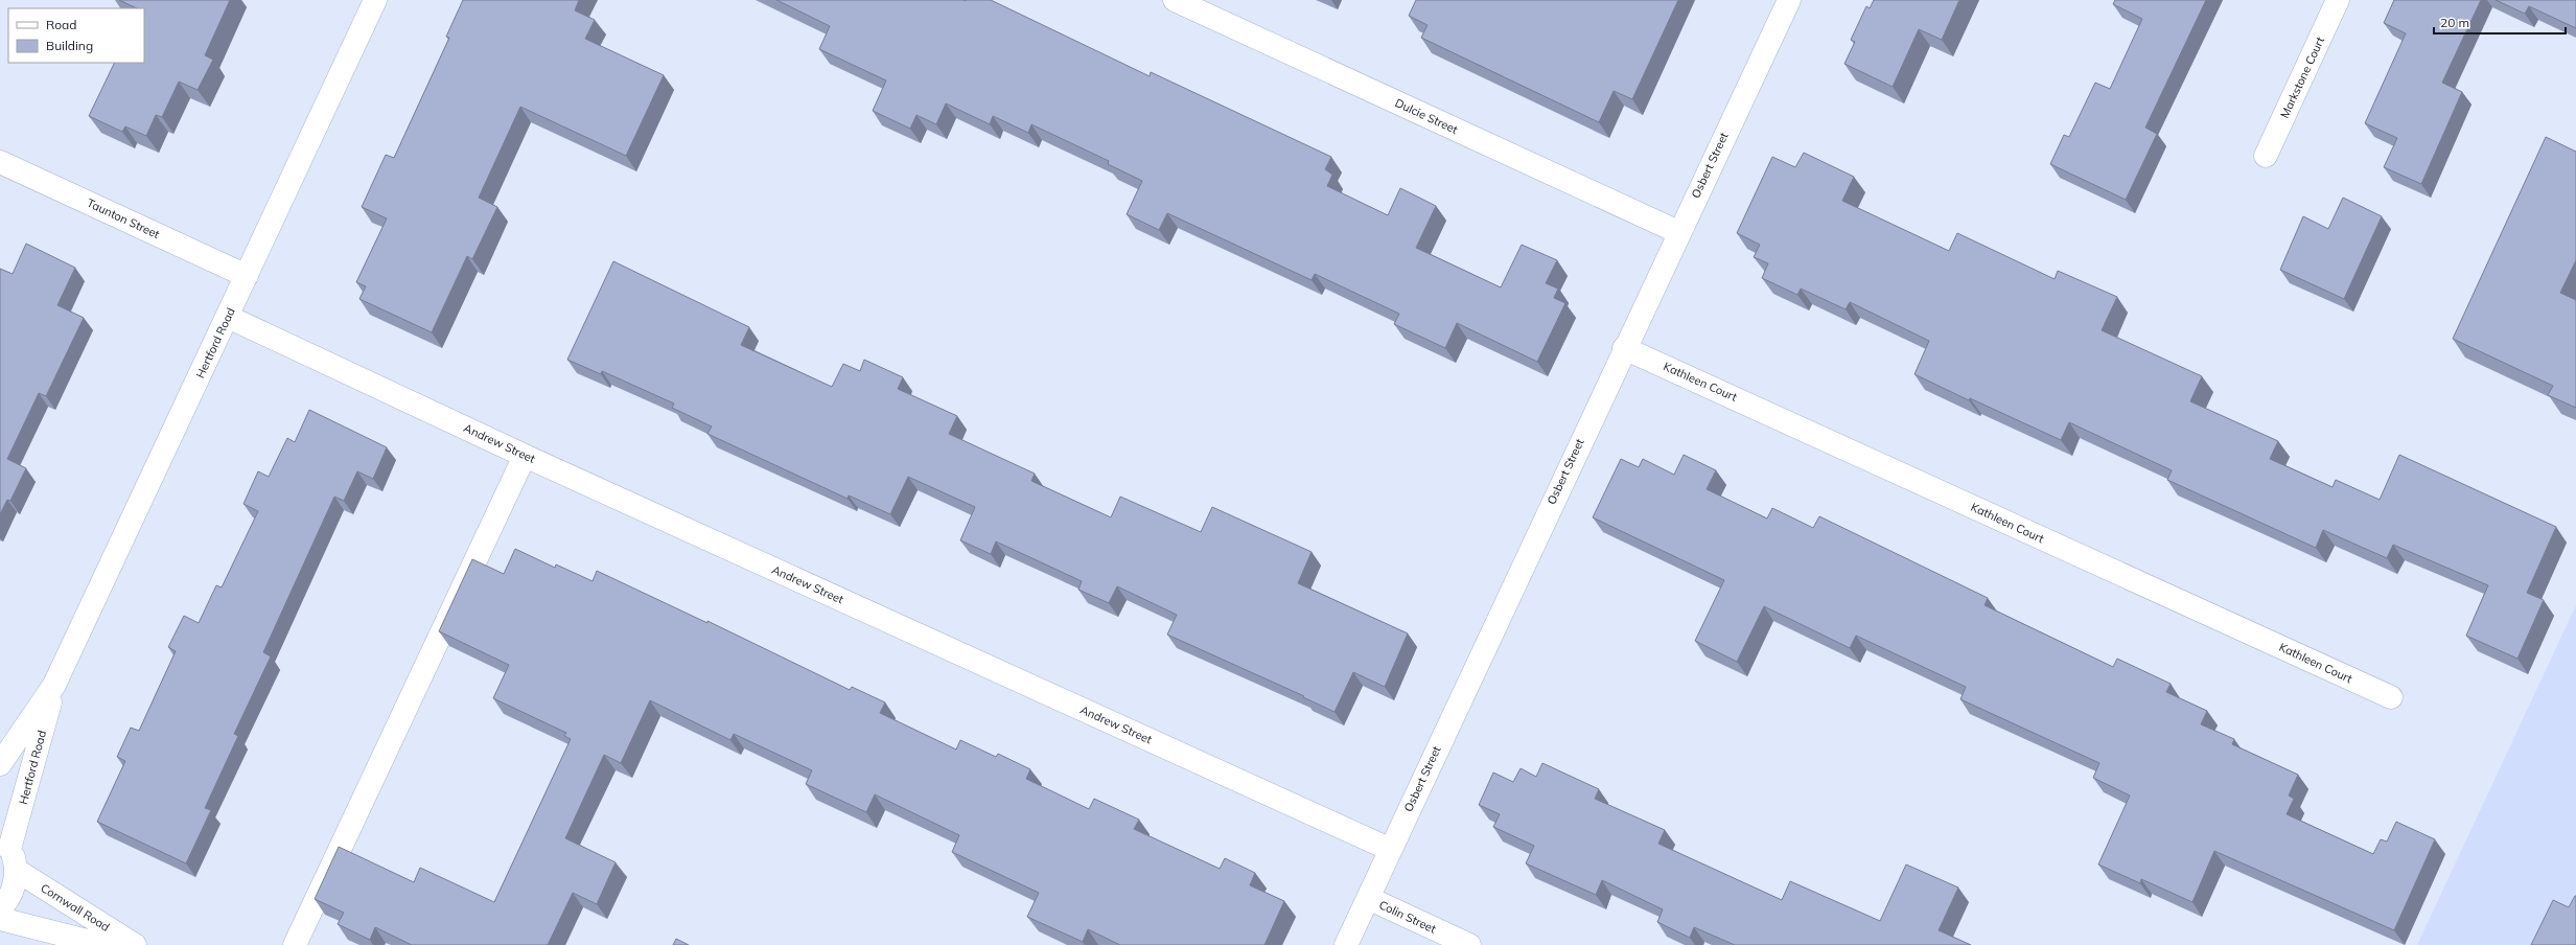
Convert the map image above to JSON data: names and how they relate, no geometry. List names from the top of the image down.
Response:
{
  "streets": {
    "street": [
      "Markstone Court",
      "Dulcie Street",
      "Osbert Street",
      "Taunton Street",
      "Hertford Road",
      "Kathleen Court",
      "Andrew Street",
      "Cornwall Road",
      "Colin Street"
    ]
  },
  "crossings": [
    ["Dulcie Street", "Osbert Street"],
    ["Osbert Street", "Kathleen Court"],
    ["Osbert Street", "Andrew Street"],
    ["Osbert Street", "Colin Street"],
    ["Taunton Street", "Hertford Road"],
    ["Hertford Road", "Andrew Street"],
    ["Hertford Road", "Cornwall Road"]
  ],
  "legend": ["Road", "Building"],
  "scale_bar": "20 m"
}
